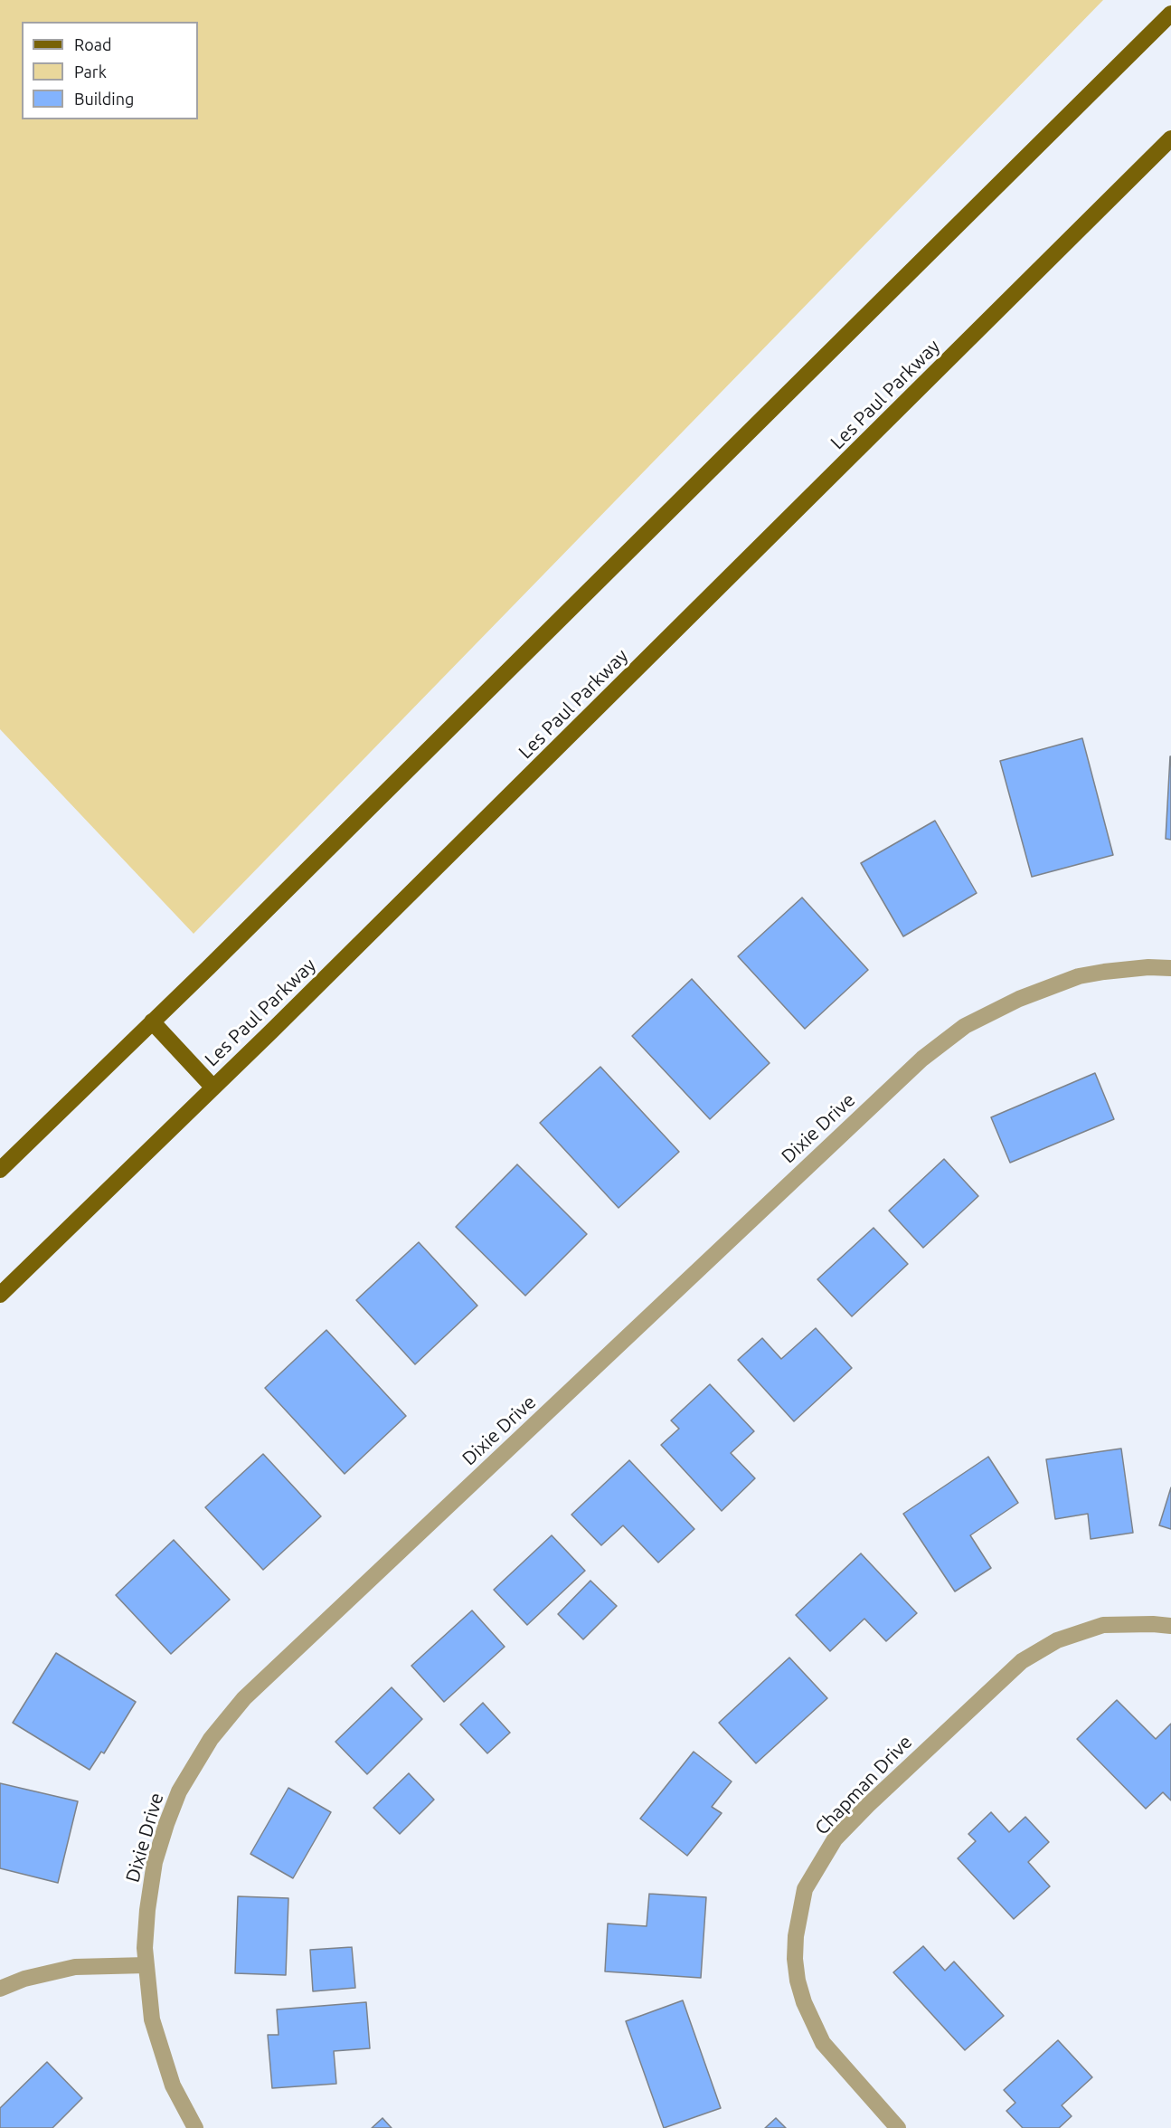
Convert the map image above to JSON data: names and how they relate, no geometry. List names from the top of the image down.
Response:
{
  "streets": {
    "main road": ["Les Paul Parkway"],
    "street": ["Dixie Drive", "Chapman Drive"]
  },
  "legend": ["Road", "Park", "Building"]
}
